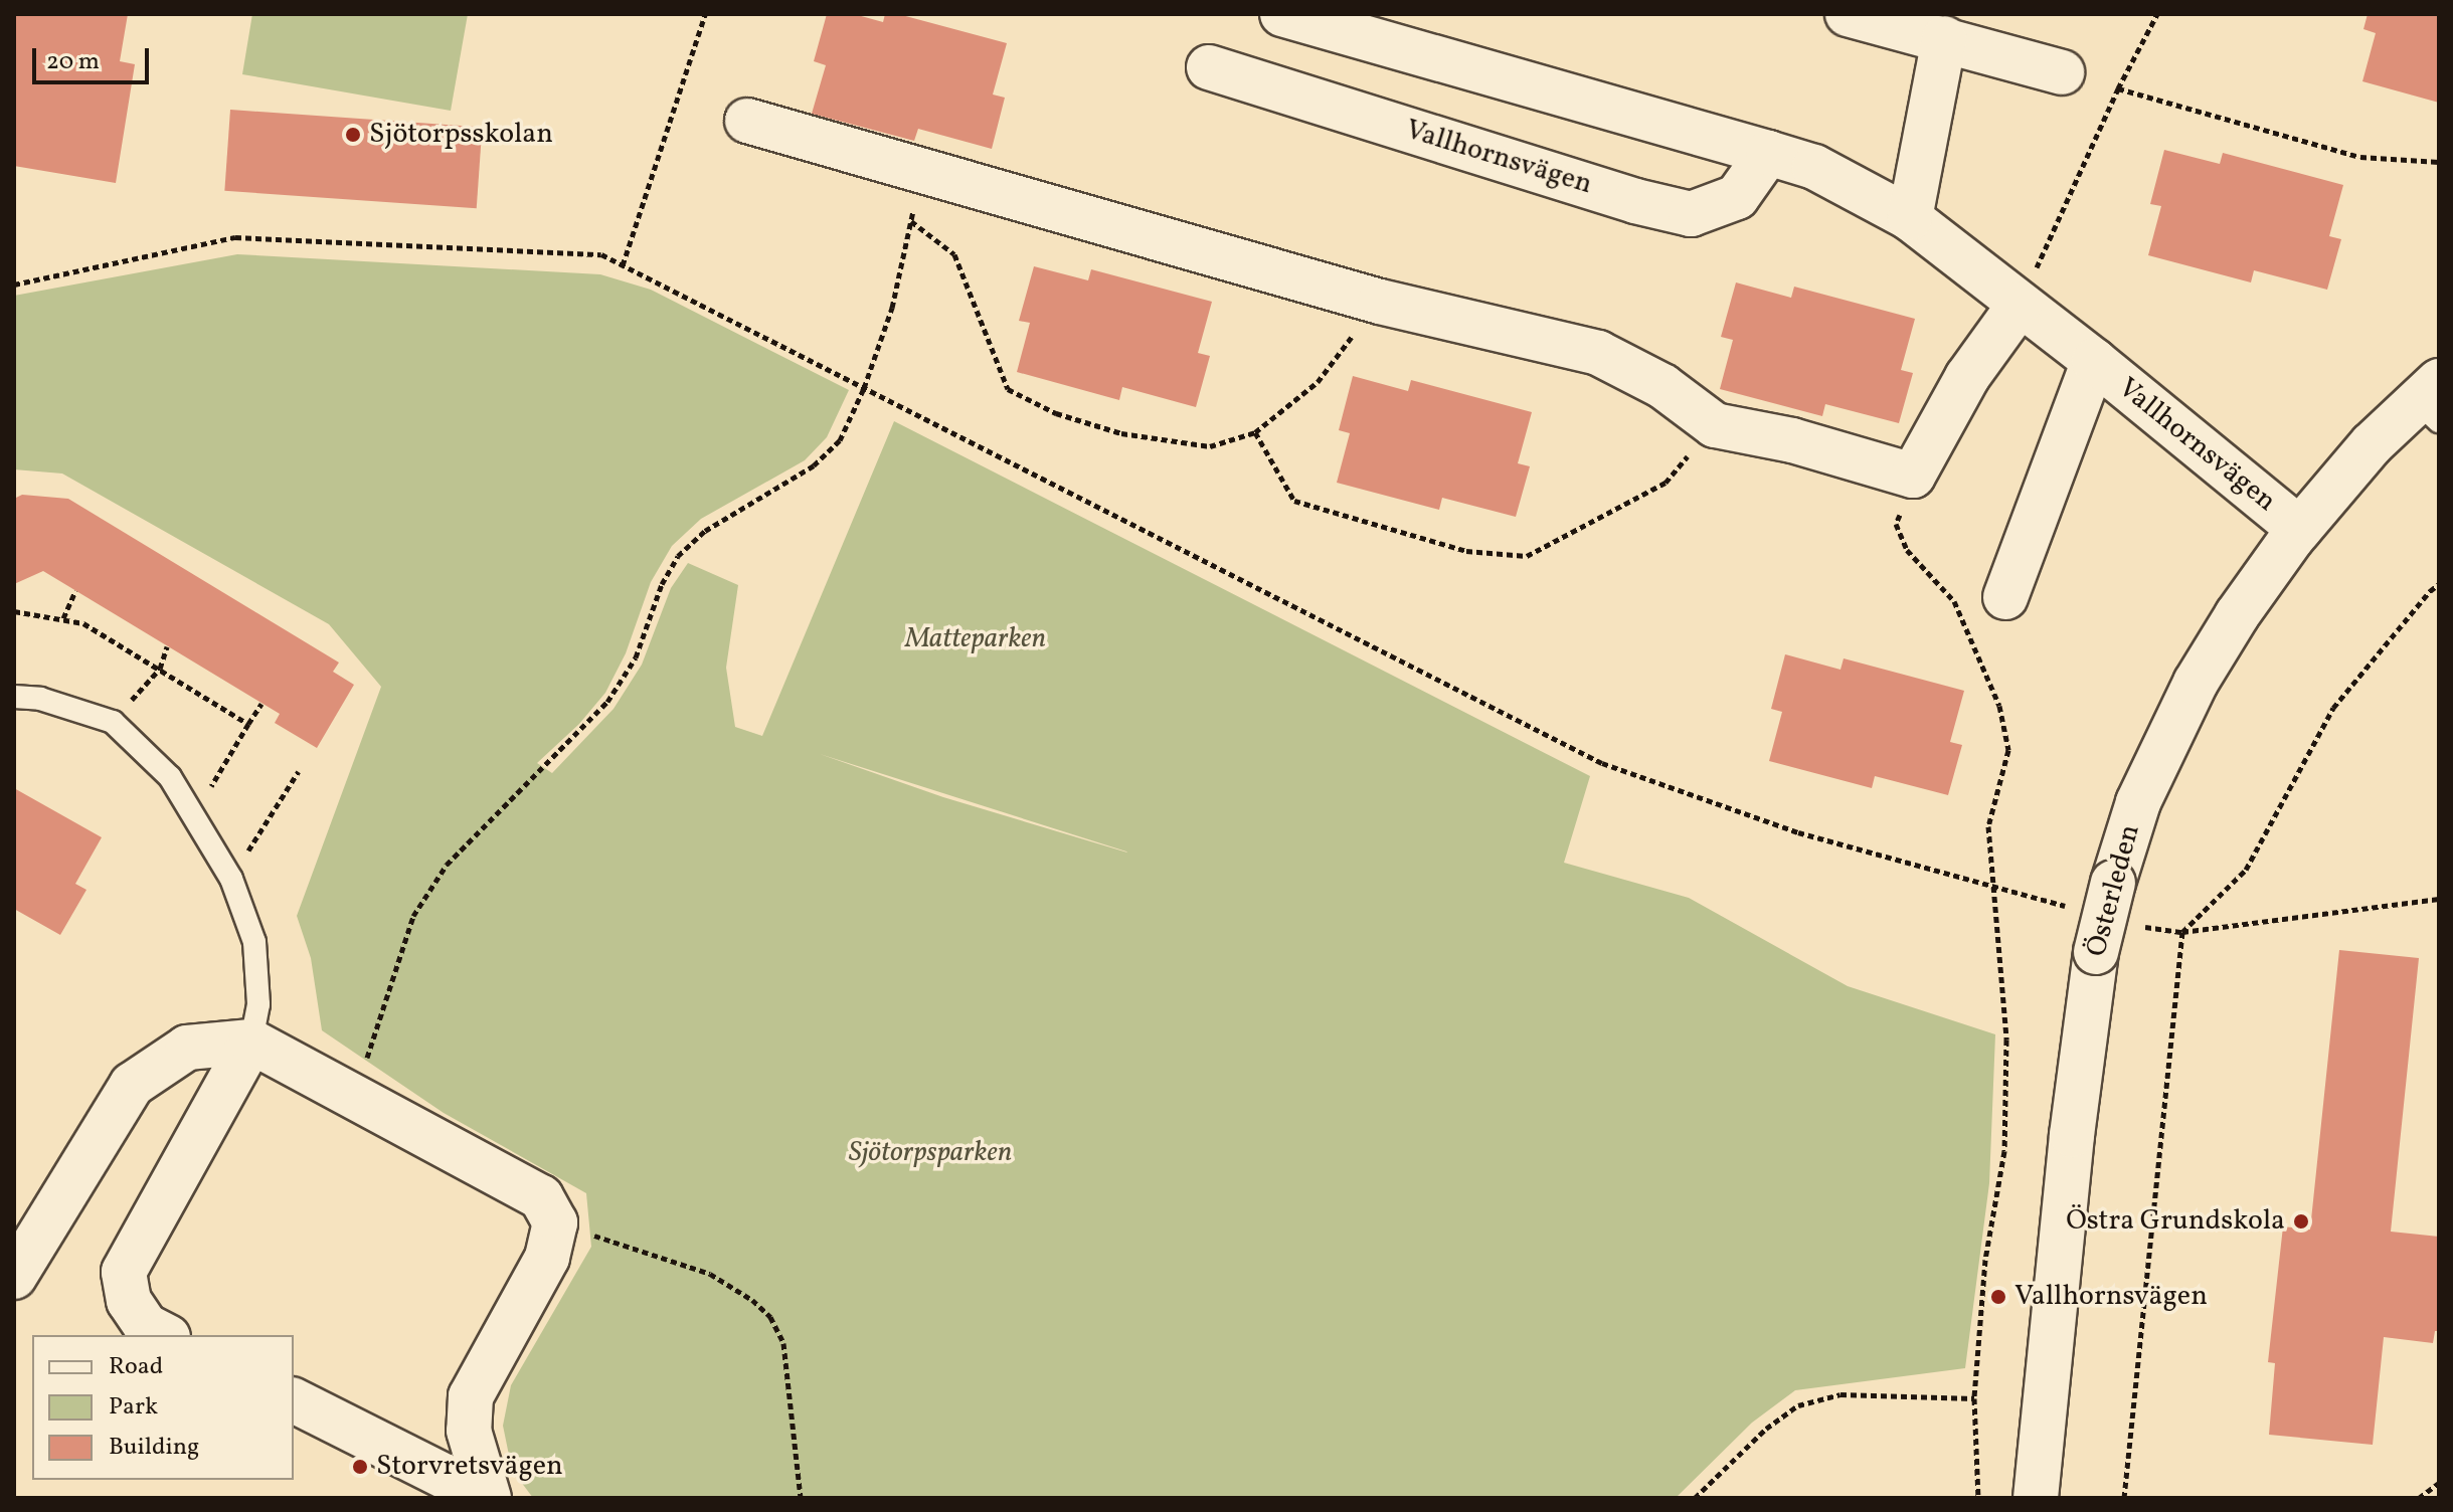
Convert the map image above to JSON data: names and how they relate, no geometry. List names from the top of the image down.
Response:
{
  "streets": {
    "street": ["Vallhornsvägen", "Österleden"]
  },
  "crossings": [
    ["Vallhornsvägen", "Österleden"]
  ],
  "parks": ["Matteparken", "Sjötorpsparken"],
  "places": [
    "Sjötorpsskolan",
    "Östra Grundskola",
    "Vallhornsvägen",
    "Storvretsvägen"
  ],
  "legend": ["Road", "Park", "Building"],
  "scale_bar": "20 m"
}
